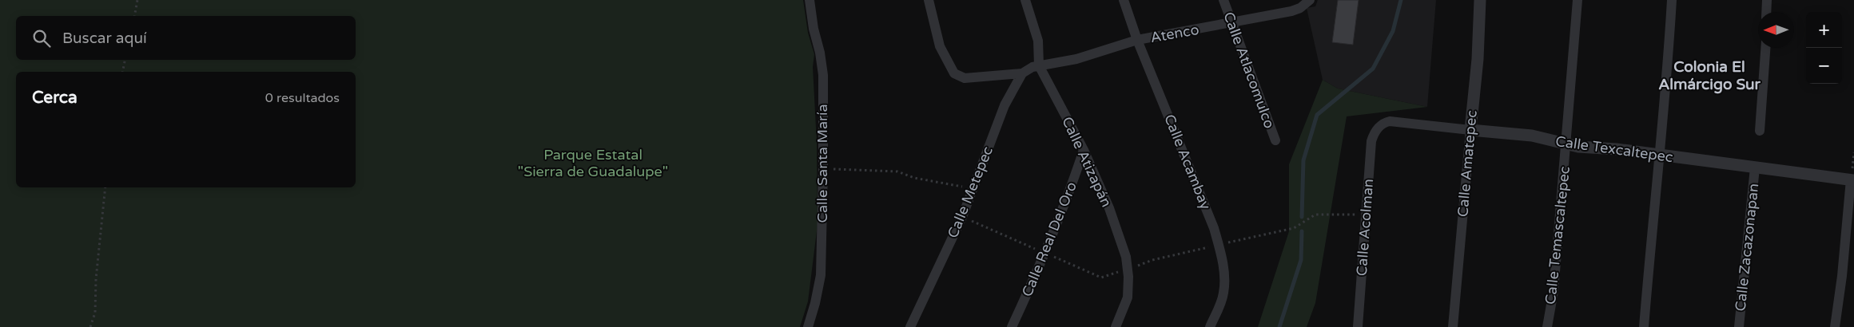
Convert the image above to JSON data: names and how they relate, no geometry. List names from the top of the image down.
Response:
{
  "streets": {
    "street": [
      "Atenco",
      "Calle Atlacomulco",
      "Calle Texcaltepec",
      "Calle Atizapán",
      "Calle Acambay",
      "Calle Santa María",
      "Calle Amatepec",
      "Calle Metepec",
      "Calle Acolman",
      "Calle Temascaltepec",
      "Calle Real Del Oro",
      "Calle Zacazonapan"
    ]
  },
  "crossings": [
    ["Atenco", "Calle Atlacomulco"],
    ["Atenco", "Calle Atizapán"],
    ["Atenco", "Calle Acambay"],
    ["Calle Texcaltepec", "Calle Amatepec"],
    ["Calle Texcaltepec", "Calle Acolman"],
    ["Calle Texcaltepec", "Calle Temascaltepec"],
    ["Calle Texcaltepec", "Calle Zacazonapan"],
    ["Calle Atizapán", "Calle Real Del Oro"]
  ],
  "districts": ["Colonia El Almárcigo Sur"],
  "parks": ["Parque Estatal \"Sierra de Guadalupe\""],
  "north": "left",
  "page": {
    "map_buttons": ["+", "−"],
    "search": "Buscar aquí",
    "heading": ["Cerca", "0 resultados"]
  }
}
